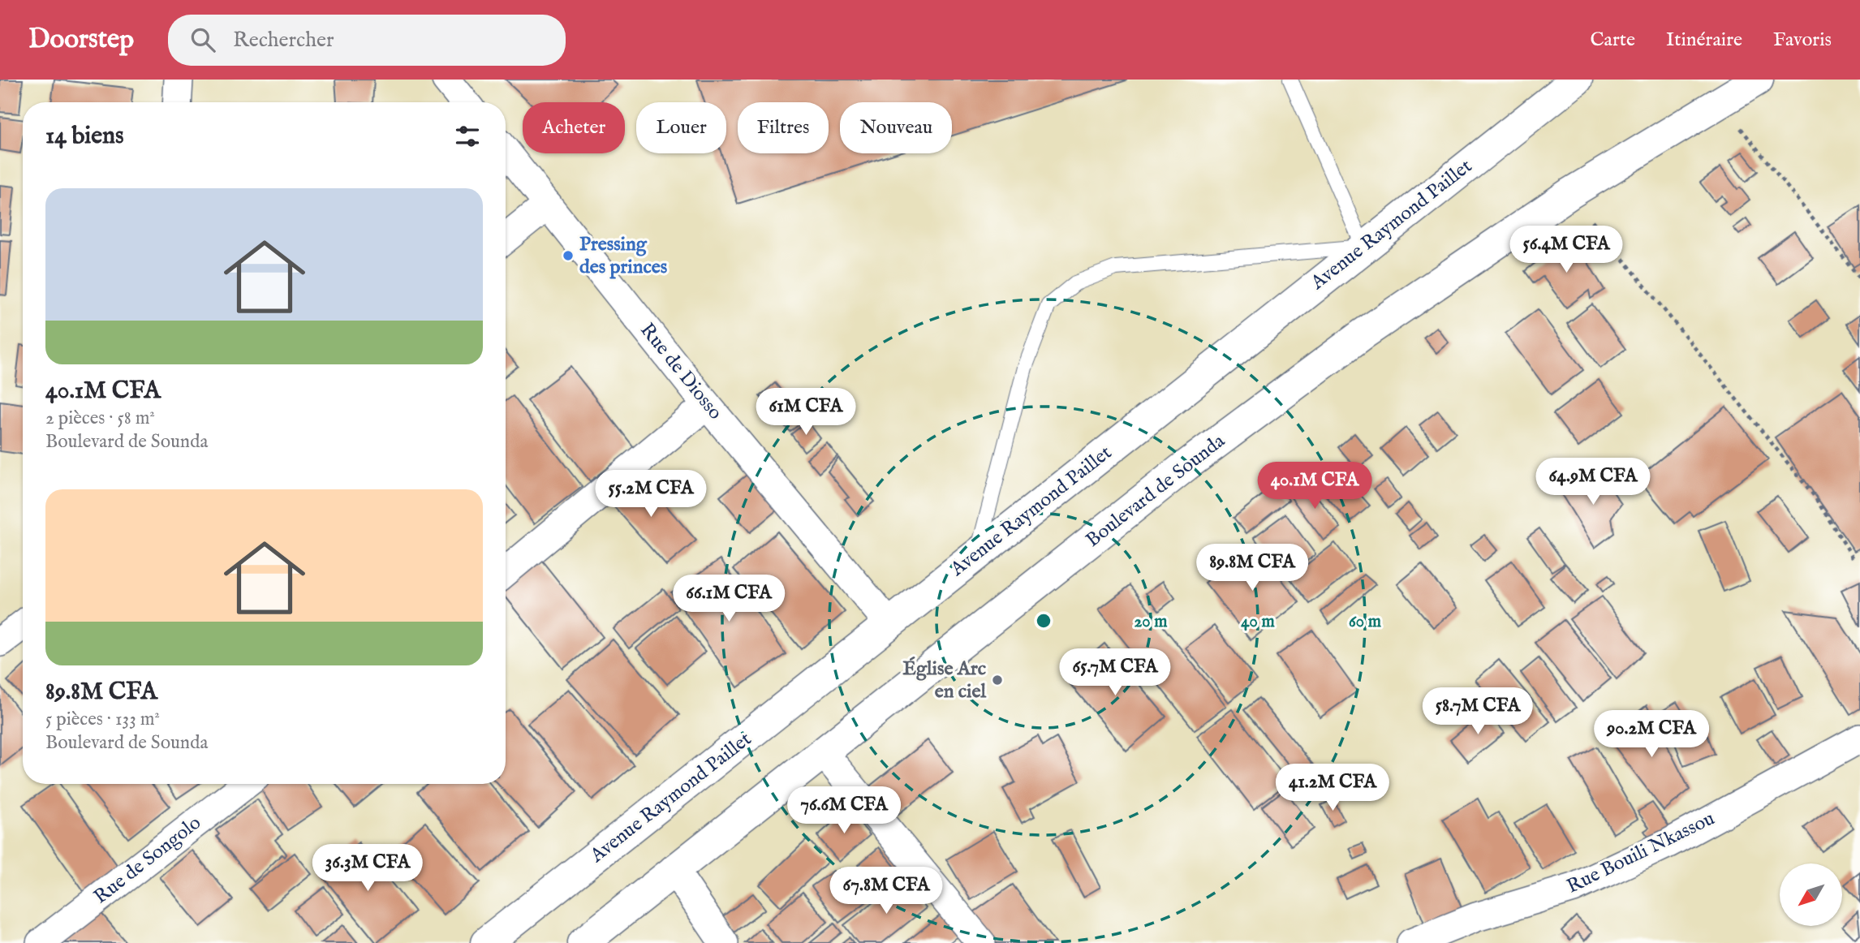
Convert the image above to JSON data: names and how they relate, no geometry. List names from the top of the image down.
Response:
{
  "streets": {
    "main road": ["Avenue Raymond Paillet", "Boulevard de Sounda"],
    "street": ["Rue de Diosso", "Rue Bouili Nkassou", "Rue de Songolo"]
  },
  "crossings": [
    ["Avenue Raymond Paillet", "Rue de Diosso"]
  ],
  "places": ["Pressing des princes", "Église Arc en ciel"],
  "north": "bottom left",
  "page": {
    "header": "Doorstep",
    "search": "Rechercher",
    "nav": ["Carte", "Itinéraire", "Favoris"],
    "chip": [
      "Acheter",
      "Louer",
      "Filtres",
      "Nouveau"
    ],
    "heading": "14 biens",
    "list": [
      {
        "name": "40.1M CFA",
        "note": "2 pièces · 58 m² · Boulevard de Sounda"
      },
      {
        "name": "89.8M CFA",
        "note": "5 pièces · 133 m² · Boulevard de Sounda"
      }
    ],
    "price": [
      "56.4M CFA",
      "61M CFA",
      "64.9M CFA",
      "40.1M CFA",
      "55.2M CFA",
      "89.8M CFA",
      "66.1M CFA",
      "65.7M CFA",
      "58.7M CFA",
      "90.2M CFA",
      "41.2M CFA",
      "76.6M CFA",
      "36.3M CFA",
      "67.8M CFA"
    ]
  },
  "rings": ["20 m", "40 m", "60 m"]
}
